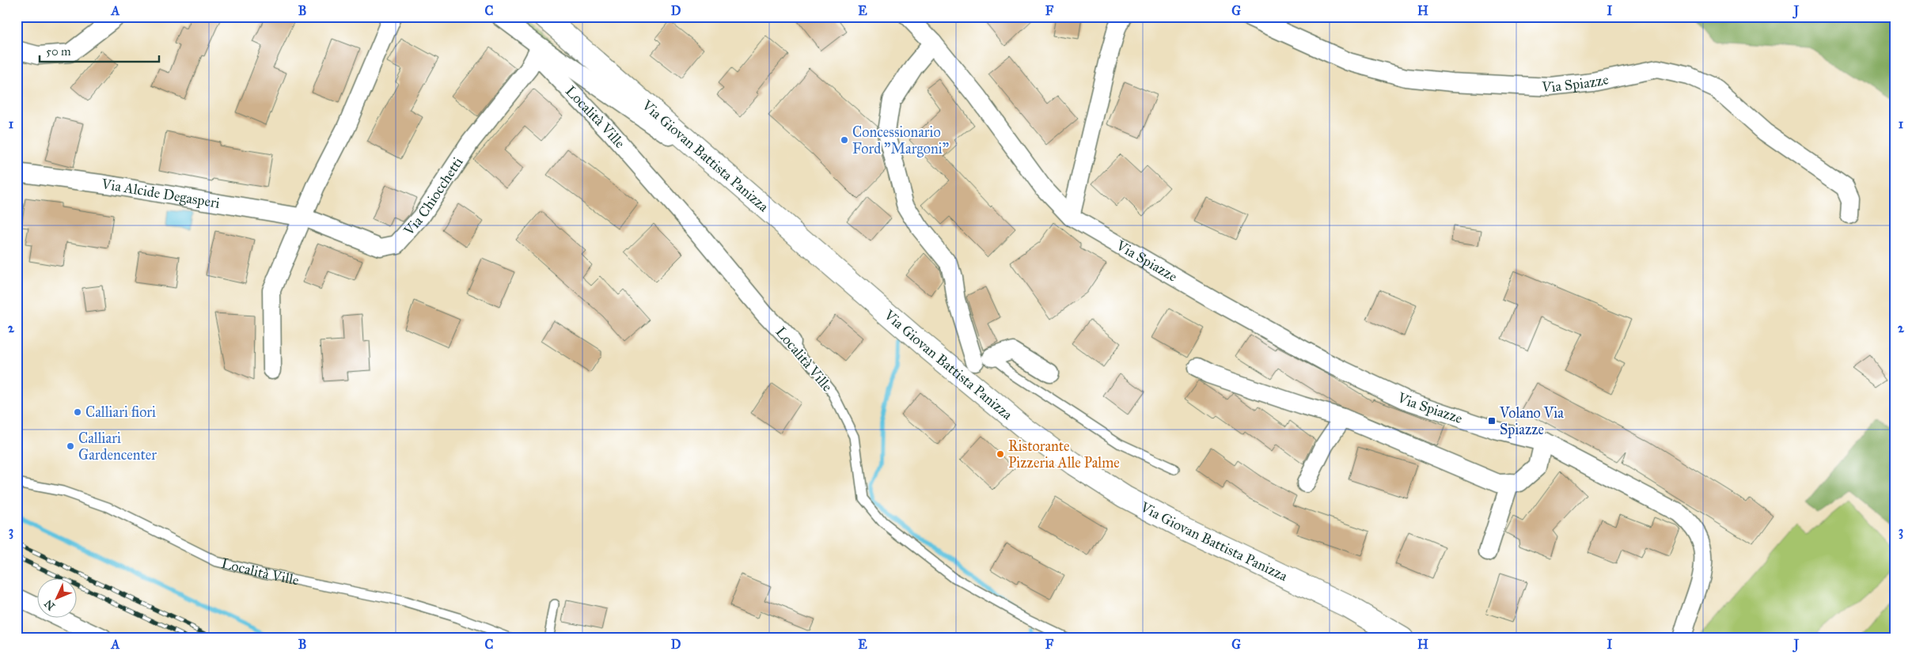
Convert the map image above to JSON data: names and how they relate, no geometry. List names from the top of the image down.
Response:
{
  "streets": {
    "main road": ["Via Giovan Battista Panizza"],
    "street": [
      "Via Spiazze",
      "Località Ville",
      "Via Alcide Degasperi",
      "Via Chiocchetti"
    ]
  },
  "crossings": [
    ["Località Ville", "Via Chiocchetti"],
    ["Via Alcide Degasperi", "Via Chiocchetti"]
  ],
  "places": {
    "other": [
      "Concessionario Ford \"Margoni\"",
      "Calliari fiori",
      "Calliari Gardencenter",
      "Ristorante Pizzeria Alle Palme"
    ],
    "transit": ["Volano Via Spiazze"]
  },
  "scale_bar": "50 m",
  "north": "bottom left",
  "grid": {
    "columns": [
      "A",
      "B",
      "C",
      "D",
      "E",
      "F",
      "G",
      "H",
      "I",
      "J"
    ],
    "rows": ["1", "2", "3"]
  }
}
